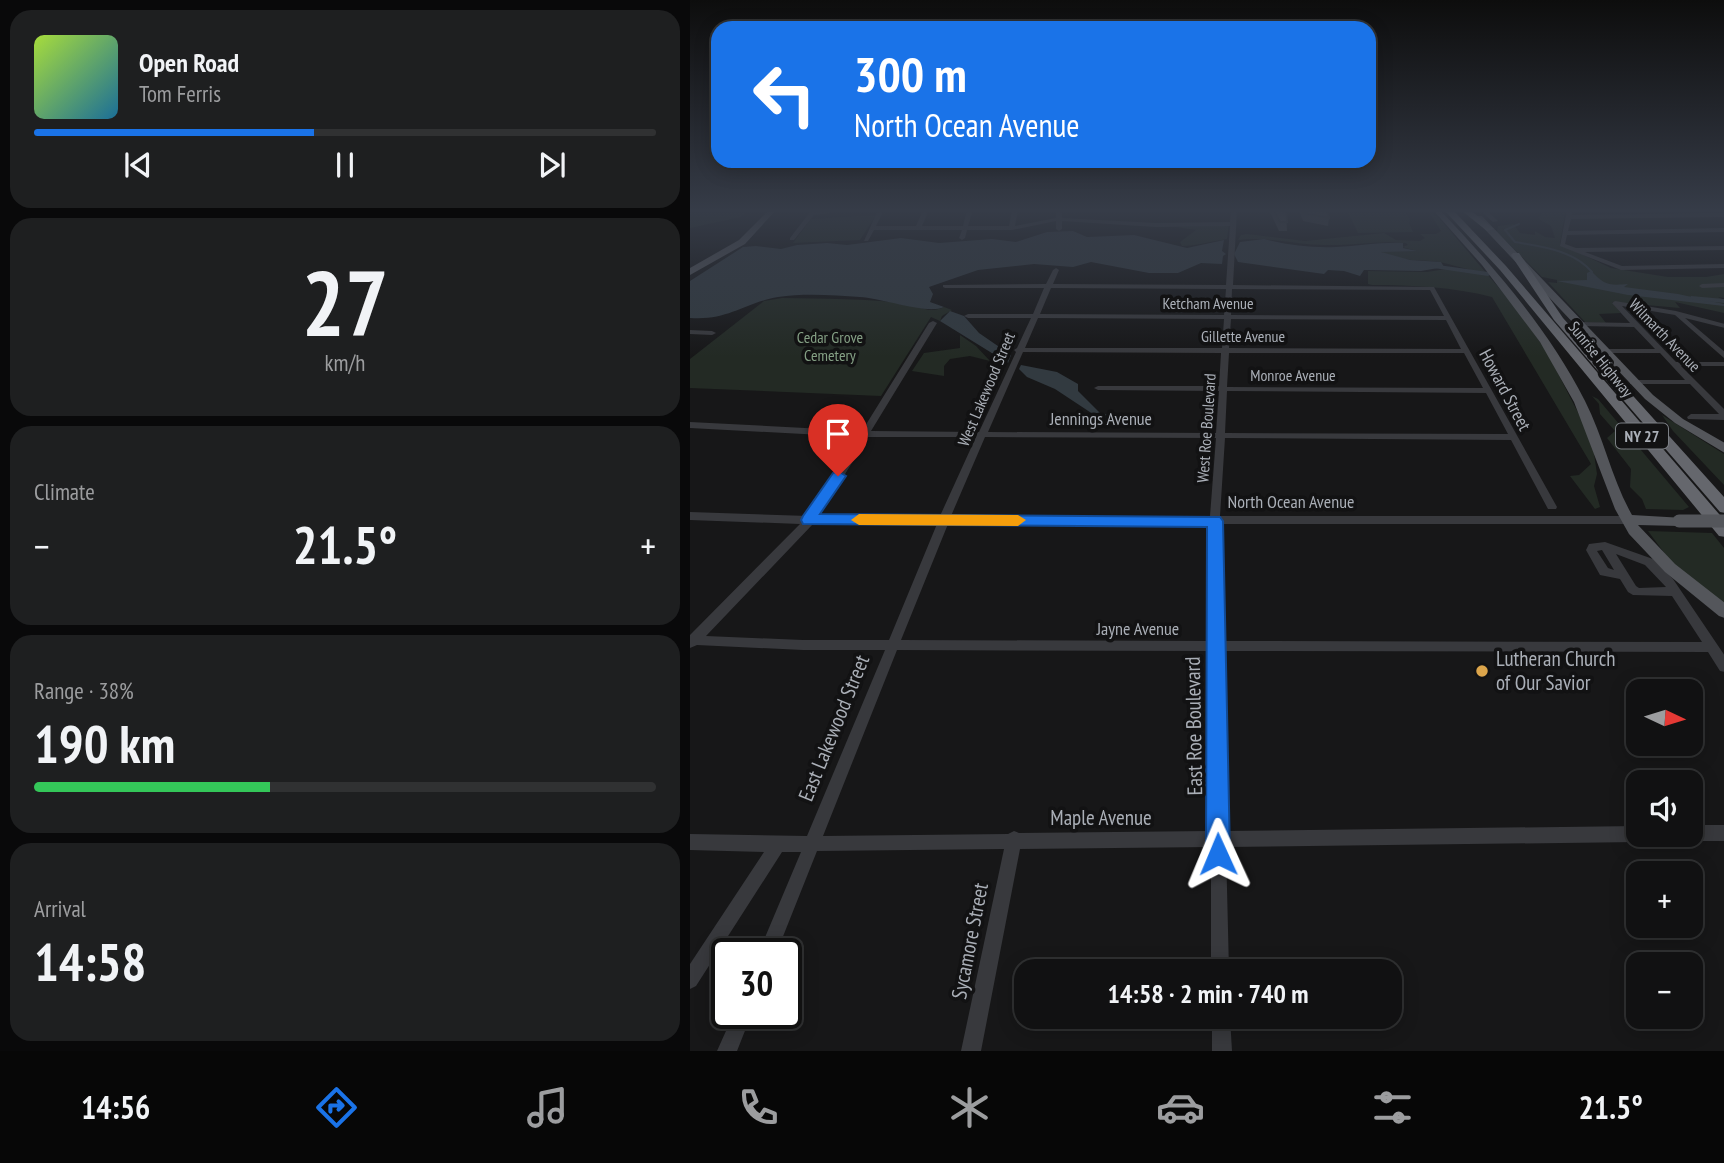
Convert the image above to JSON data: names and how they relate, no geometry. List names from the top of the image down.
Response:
{
  "streets": {
    "highway": ["Sunrise Highway", "NY 27"],
    "main road": ["North Ocean Avenue"],
    "street": [
      "Ketcham Avenue",
      "Wilmarth Avenue",
      "Gillette Avenue",
      "Monroe Avenue",
      "West Lakewood Street",
      "Howard Street",
      "Jennings Avenue",
      "West Roe Boulevard",
      "Jayne Avenue",
      "East Roe Boulevard",
      "East Lakewood Street",
      "Maple Avenue",
      "Sycamore Street"
    ]
  },
  "crossings": [
    ["Ketcham Avenue", "West Lakewood Street"],
    ["Ketcham Avenue", "Howard Street"],
    ["Ketcham Avenue", "West Roe Boulevard"],
    ["Gillette Avenue", "West Lakewood Street"],
    ["Gillette Avenue", "Howard Street"],
    ["Gillette Avenue", "West Roe Boulevard"],
    ["Monroe Avenue", "Howard Street"],
    ["Monroe Avenue", "West Roe Boulevard"],
    ["West Lakewood Street", "Jennings Avenue"],
    ["West Lakewood Street", "North Ocean Avenue"],
    ["West Lakewood Street", "East Lakewood Street"],
    ["Howard Street", "Jennings Avenue"],
    ["Howard Street", "West Roe Boulevard"],
    ["Jennings Avenue", "West Roe Boulevard"],
    ["West Roe Boulevard", "North Ocean Avenue"],
    ["West Roe Boulevard", "East Roe Boulevard"],
    ["North Ocean Avenue", "East Roe Boulevard"],
    ["North Ocean Avenue", "East Lakewood Street"],
    ["Jayne Avenue", "East Roe Boulevard"],
    ["Jayne Avenue", "East Lakewood Street"],
    ["East Roe Boulevard", "Maple Avenue"],
    ["East Lakewood Street", "Maple Avenue"],
    ["Maple Avenue", "Sycamore Street"]
  ],
  "parks": ["Cedar Grove Cemetery"],
  "places": ["Lutheran Church of Our Savior"],
  "north": "right",
  "page": {
    "turn": ["300 m", "North Ocean Avenue"],
    "song": ["Open Road", "Tom Ferris"],
    "tile": [
      ["27", "km/h"],
      "Climate",
      ["Range · 38%", "190 km"],
      ["Arrival", "14:58"]
    ],
    "heat": ["−", "21.5°", "+"],
    "map_buttons": ["+", "−"],
    "limit": "30",
    "trip": "14:58 · 2 min · 740 m",
    "tabs": ["14:56", "21.5°"]
  }
}
